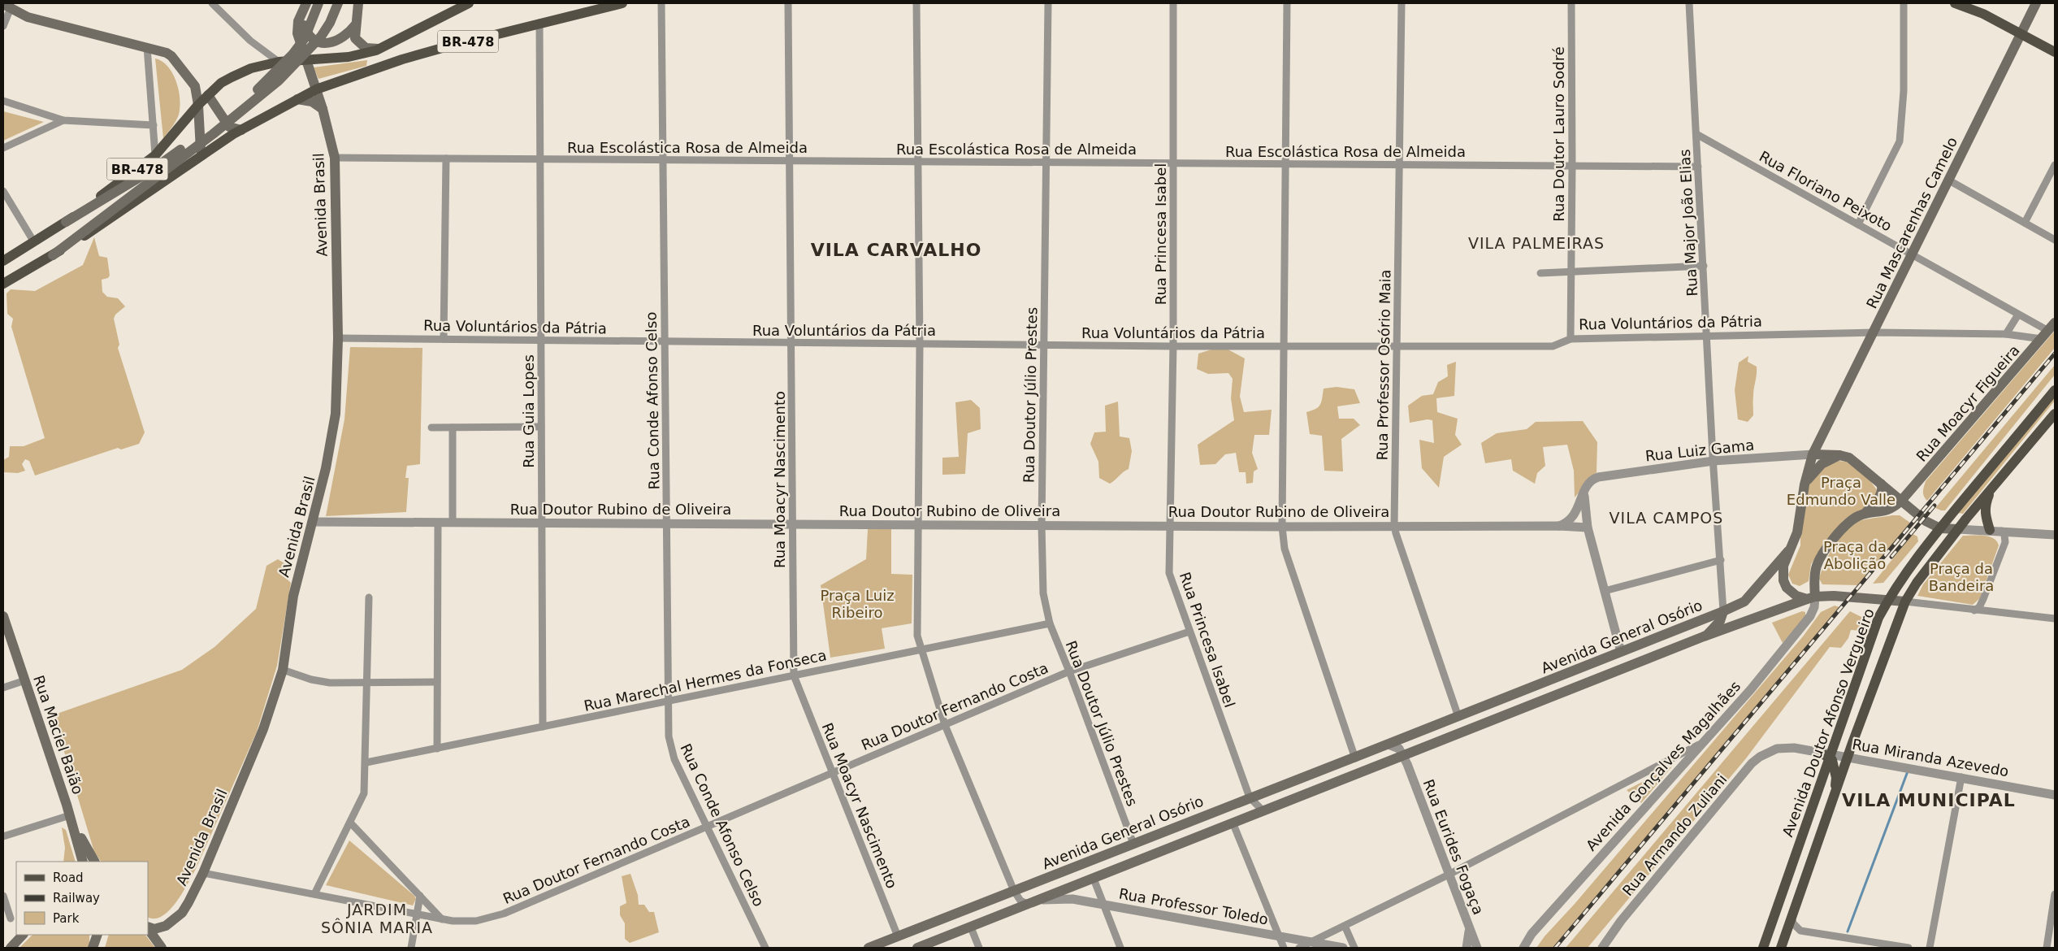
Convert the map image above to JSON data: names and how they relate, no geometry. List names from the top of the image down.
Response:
{
  "streets": {
    "main road": [
      "BR-478",
      "Avenida Brasil",
      "Rua Mascarenhas Camelo",
      "Rua Moacyr Figueira",
      "Avenida General Osório",
      "Avenida Doutor Afonso Vergueiro",
      "Rua Maciel Baião"
    ],
    "street": [
      "Rua Doutor Lauro Sodré",
      "Rua Escolástica Rosa de Almeida",
      "Rua Floriano Peixoto",
      "Rua Major João Elias",
      "Rua Princesa Isabel",
      "Rua Voluntários da Pátria",
      "Rua Professor Osório Maia",
      "Rua Doutor Júlio Prestes",
      "Rua Conde Afonso Celso",
      "Rua Guia Lopes",
      "Rua Luiz Gama",
      "Rua Moacyr Nascimento",
      "Rua Doutor Rubino de Oliveira",
      "Rua Marechal Hermes da Fonseca",
      "Rua Doutor Fernando Costa",
      "Rua Miranda Azevedo",
      "Avenida Gonçalves Magalhães",
      "Rua Armando Zuliani",
      "Rua Eurides Fogaça",
      "Rua Professor Toledo"
    ]
  },
  "crossings": [
    ["BR-478", "Avenida Brasil"],
    ["BR-478", "Rua Guia Lopes"],
    ["Rua Doutor Lauro Sodré", "Rua Escolástica Rosa de Almeida"],
    ["Rua Doutor Lauro Sodré", "Rua Voluntários da Pátria"],
    ["Rua Escolástica Rosa de Almeida", "Avenida Brasil"],
    ["Rua Escolástica Rosa de Almeida", "Rua Major João Elias"],
    ["Rua Escolástica Rosa de Almeida", "Rua Princesa Isabel"],
    ["Rua Escolástica Rosa de Almeida", "Rua Professor Osório Maia"],
    ["Rua Escolástica Rosa de Almeida", "Rua Doutor Júlio Prestes"],
    ["Rua Escolástica Rosa de Almeida", "Rua Conde Afonso Celso"],
    ["Rua Escolástica Rosa de Almeida", "Rua Guia Lopes"],
    ["Rua Escolástica Rosa de Almeida", "Rua Moacyr Nascimento"],
    ["Rua Floriano Peixoto", "Rua Major João Elias"],
    ["Rua Floriano Peixoto", "Rua Mascarenhas Camelo"],
    ["Rua Floriano Peixoto", "Rua Voluntários da Pátria"],
    ["Rua Floriano Peixoto", "Rua Moacyr Figueira"],
    ["Avenida Brasil", "Rua Voluntários da Pátria"],
    ["Avenida Brasil", "Rua Doutor Rubino de Oliveira"],
    ["Avenida Brasil", "Rua Doutor Fernando Costa"],
    ["Rua Major João Elias", "Rua Voluntários da Pátria"],
    ["Rua Major João Elias", "Rua Luiz Gama"],
    ["Rua Major João Elias", "Avenida General Osório"],
    ["Rua Mascarenhas Camelo", "Rua Voluntários da Pátria"],
    ["Rua Mascarenhas Camelo", "Rua Luiz Gama"],
    ["Rua Princesa Isabel", "Rua Voluntários da Pátria"],
    ["Rua Princesa Isabel", "Rua Doutor Rubino de Oliveira"],
    ["Rua Princesa Isabel", "Avenida General Osório"],
    ["Rua Princesa Isabel", "Rua Doutor Fernando Costa"],
    ["Rua Voluntários da Pátria", "Rua Professor Osório Maia"],
    ["Rua Voluntários da Pátria", "Rua Doutor Júlio Prestes"],
    ["Rua Voluntários da Pátria", "Rua Conde Afonso Celso"],
    ["Rua Voluntários da Pátria", "Rua Moacyr Figueira"],
    ["Rua Voluntários da Pátria", "Rua Guia Lopes"],
    ["Rua Voluntários da Pátria", "Rua Moacyr Nascimento"],
    ["Rua Professor Osório Maia", "Rua Doutor Rubino de Oliveira"],
    ["Rua Professor Osório Maia", "Avenida General Osório"],
    ["Rua Doutor Júlio Prestes", "Rua Doutor Rubino de Oliveira"],
    ["Rua Doutor Júlio Prestes", "Avenida General Osório"],
    ["Rua Doutor Júlio Prestes", "Rua Marechal Hermes da Fonseca"],
    ["Rua Doutor Júlio Prestes", "Rua Doutor Fernando Costa"],
    ["Rua Conde Afonso Celso", "Rua Doutor Rubino de Oliveira"],
    ["Rua Conde Afonso Celso", "Rua Marechal Hermes da Fonseca"],
    ["Rua Conde Afonso Celso", "Rua Doutor Fernando Costa"],
    ["Rua Guia Lopes", "Rua Doutor Rubino de Oliveira"],
    ["Rua Guia Lopes", "Rua Marechal Hermes da Fonseca"],
    ["Rua Moacyr Nascimento", "Rua Doutor Rubino de Oliveira"],
    ["Rua Moacyr Nascimento", "Avenida General Osório"],
    ["Rua Moacyr Nascimento", "Rua Marechal Hermes da Fonseca"],
    ["Rua Moacyr Nascimento", "Rua Doutor Fernando Costa"],
    ["Avenida Doutor Afonso Vergueiro", "Rua Miranda Azevedo"]
  ],
  "districts": [
    "VILA PALMEIRAS",
    "VILA CARVALHO",
    "VILA CAMPOS",
    "VILA MUNICIPAL",
    "JARDIM SÔNIA MARIA"
  ],
  "parks": [
    "Praça Edmundo Valle",
    "Praça da Abolição",
    "Praça da Bandeira",
    "Praça Luiz Ribeiro"
  ],
  "legend": ["Road", "Railway", "Park"]
}
